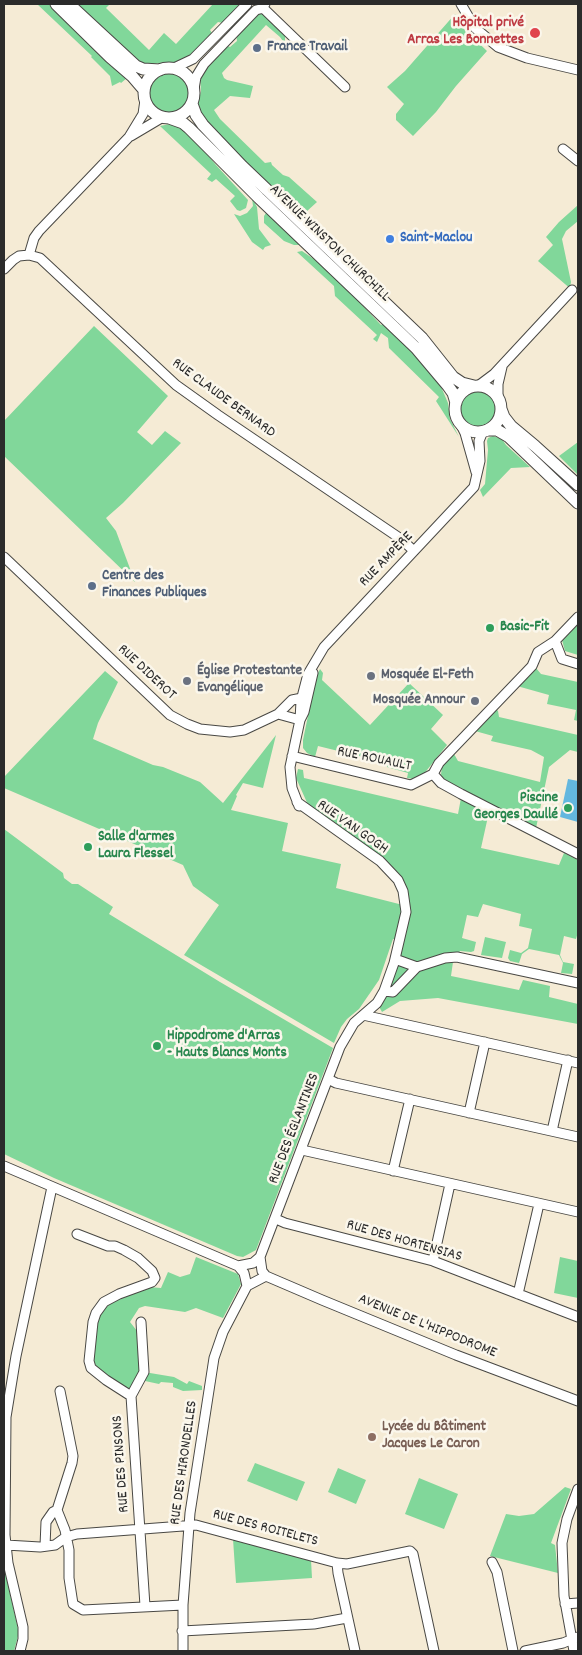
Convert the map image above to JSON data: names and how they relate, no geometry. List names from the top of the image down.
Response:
{
  "streets": {
    "main road": ["AVENUE WINSTON CHURCHILL"],
    "street": [
      "RUE CLAUDE BERNARD",
      "RUE AMPÈRE",
      "RUE DIDEROT",
      "RUE ROUAULT",
      "RUE VAN GOGH",
      "RUE DES ÉGLANTINES",
      "RUE DES HORTENSIAS",
      "AVENUE DE L'HIPPODROME",
      "RUE DES HIRONDELLES",
      "RUE DES PINSONS",
      "RUE DES ROITELETS"
    ]
  },
  "crossings": [
    ["AVENUE WINSTON CHURCHILL", "RUE AMPÈRE"],
    ["RUE CLAUDE BERNARD", "RUE AMPÈRE"],
    ["RUE AMPÈRE", "RUE DIDEROT"],
    ["RUE AMPÈRE", "RUE ROUAULT"],
    ["RUE AMPÈRE", "RUE VAN GOGH"],
    ["RUE VAN GOGH", "RUE DES ÉGLANTINES"],
    ["RUE DES ÉGLANTINES", "RUE DES HORTENSIAS"],
    ["RUE DES ÉGLANTINES", "AVENUE DE L'HIPPODROME"],
    ["RUE DES ÉGLANTINES", "RUE DES HIRONDELLES"],
    ["AVENUE DE L'HIPPODROME", "RUE DES HIRONDELLES"],
    ["RUE DES HIRONDELLES", "RUE DES ROITELETS"],
    ["RUE DES PINSONS", "RUE DES ROITELETS"]
  ],
  "places": [
    "Hôpital privé Arras Les Bonnettes",
    "France Travail",
    "Saint-Maclou",
    "Centre des Finances Publiques",
    "Basic-Fit",
    "Mosquée El-Feth",
    "Église Protestante Evangélique",
    "Mosquée Annour",
    "Piscine Georges Daullé",
    "Salle d'armes Laura Flessel",
    "Hippodrome d'Arras - Hauts Blancs Monts",
    "Lycée du Bâtiment Jacques Le Caron"
  ]
}
